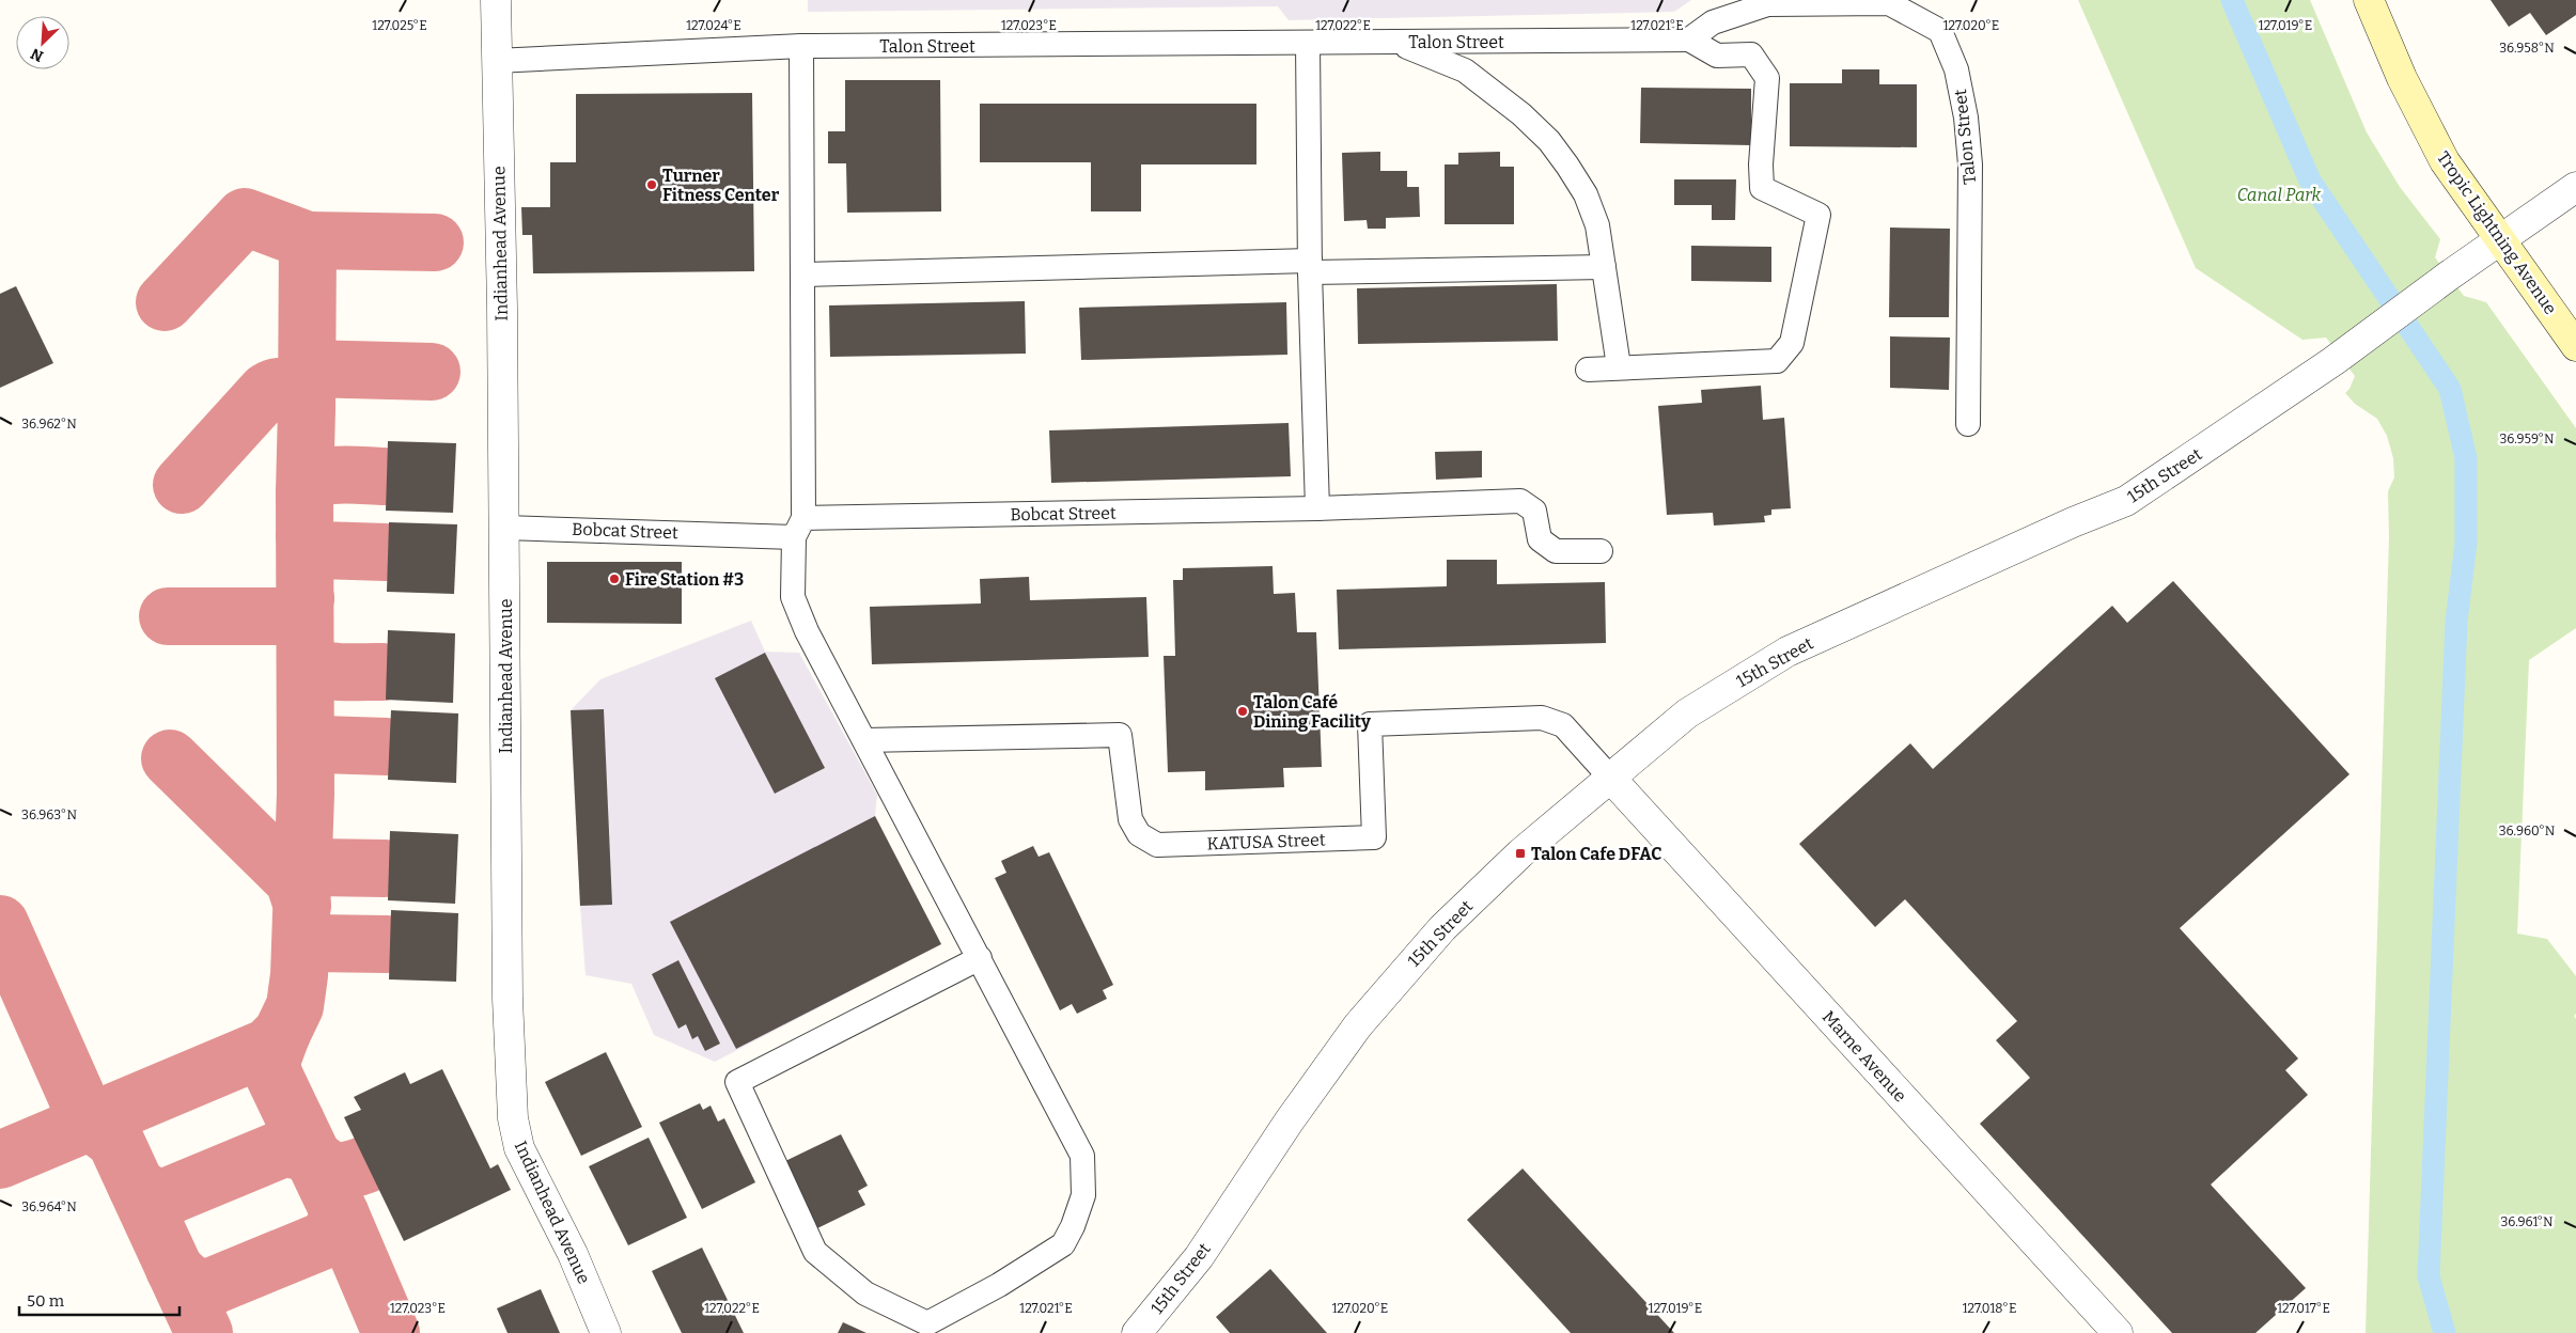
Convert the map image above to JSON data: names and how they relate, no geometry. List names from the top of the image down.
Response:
{
  "streets": {
    "main road": ["Tropic Lightning Avenue"],
    "street": [
      "Talon Street",
      "Indianhead Avenue",
      "15th Street",
      "Bobcat Street",
      "KATUSA Street",
      "Marne Avenue"
    ]
  },
  "crossings": [
    ["Talon Street", "Indianhead Avenue"],
    ["Tropic Lightning Avenue", "15th Street"],
    ["Indianhead Avenue", "Bobcat Street"],
    ["15th Street", "KATUSA Street"],
    ["15th Street", "Marne Avenue"],
    ["KATUSA Street", "Marne Avenue"]
  ],
  "parks": ["Canal Park"],
  "places": {
    "other": ["Turner Fitness Center", "Fire Station #3", "Talon Café Dining Facility"],
    "transit": ["Talon Cafe DFAC"]
  },
  "scale_bar": "50 m",
  "north": "bottom left",
  "coordinates": [
    "127.025°E",
    "127.024°E",
    "127.023°E",
    "127.022°E",
    "127.021°E",
    "127.020°E",
    "127.019°E",
    "36.958°N",
    "36.962°N",
    "36.959°N",
    "36.963°N",
    "36.960°N",
    "36.964°N",
    "36.961°N",
    "127.018°E",
    "127.017°E"
  ]
}
